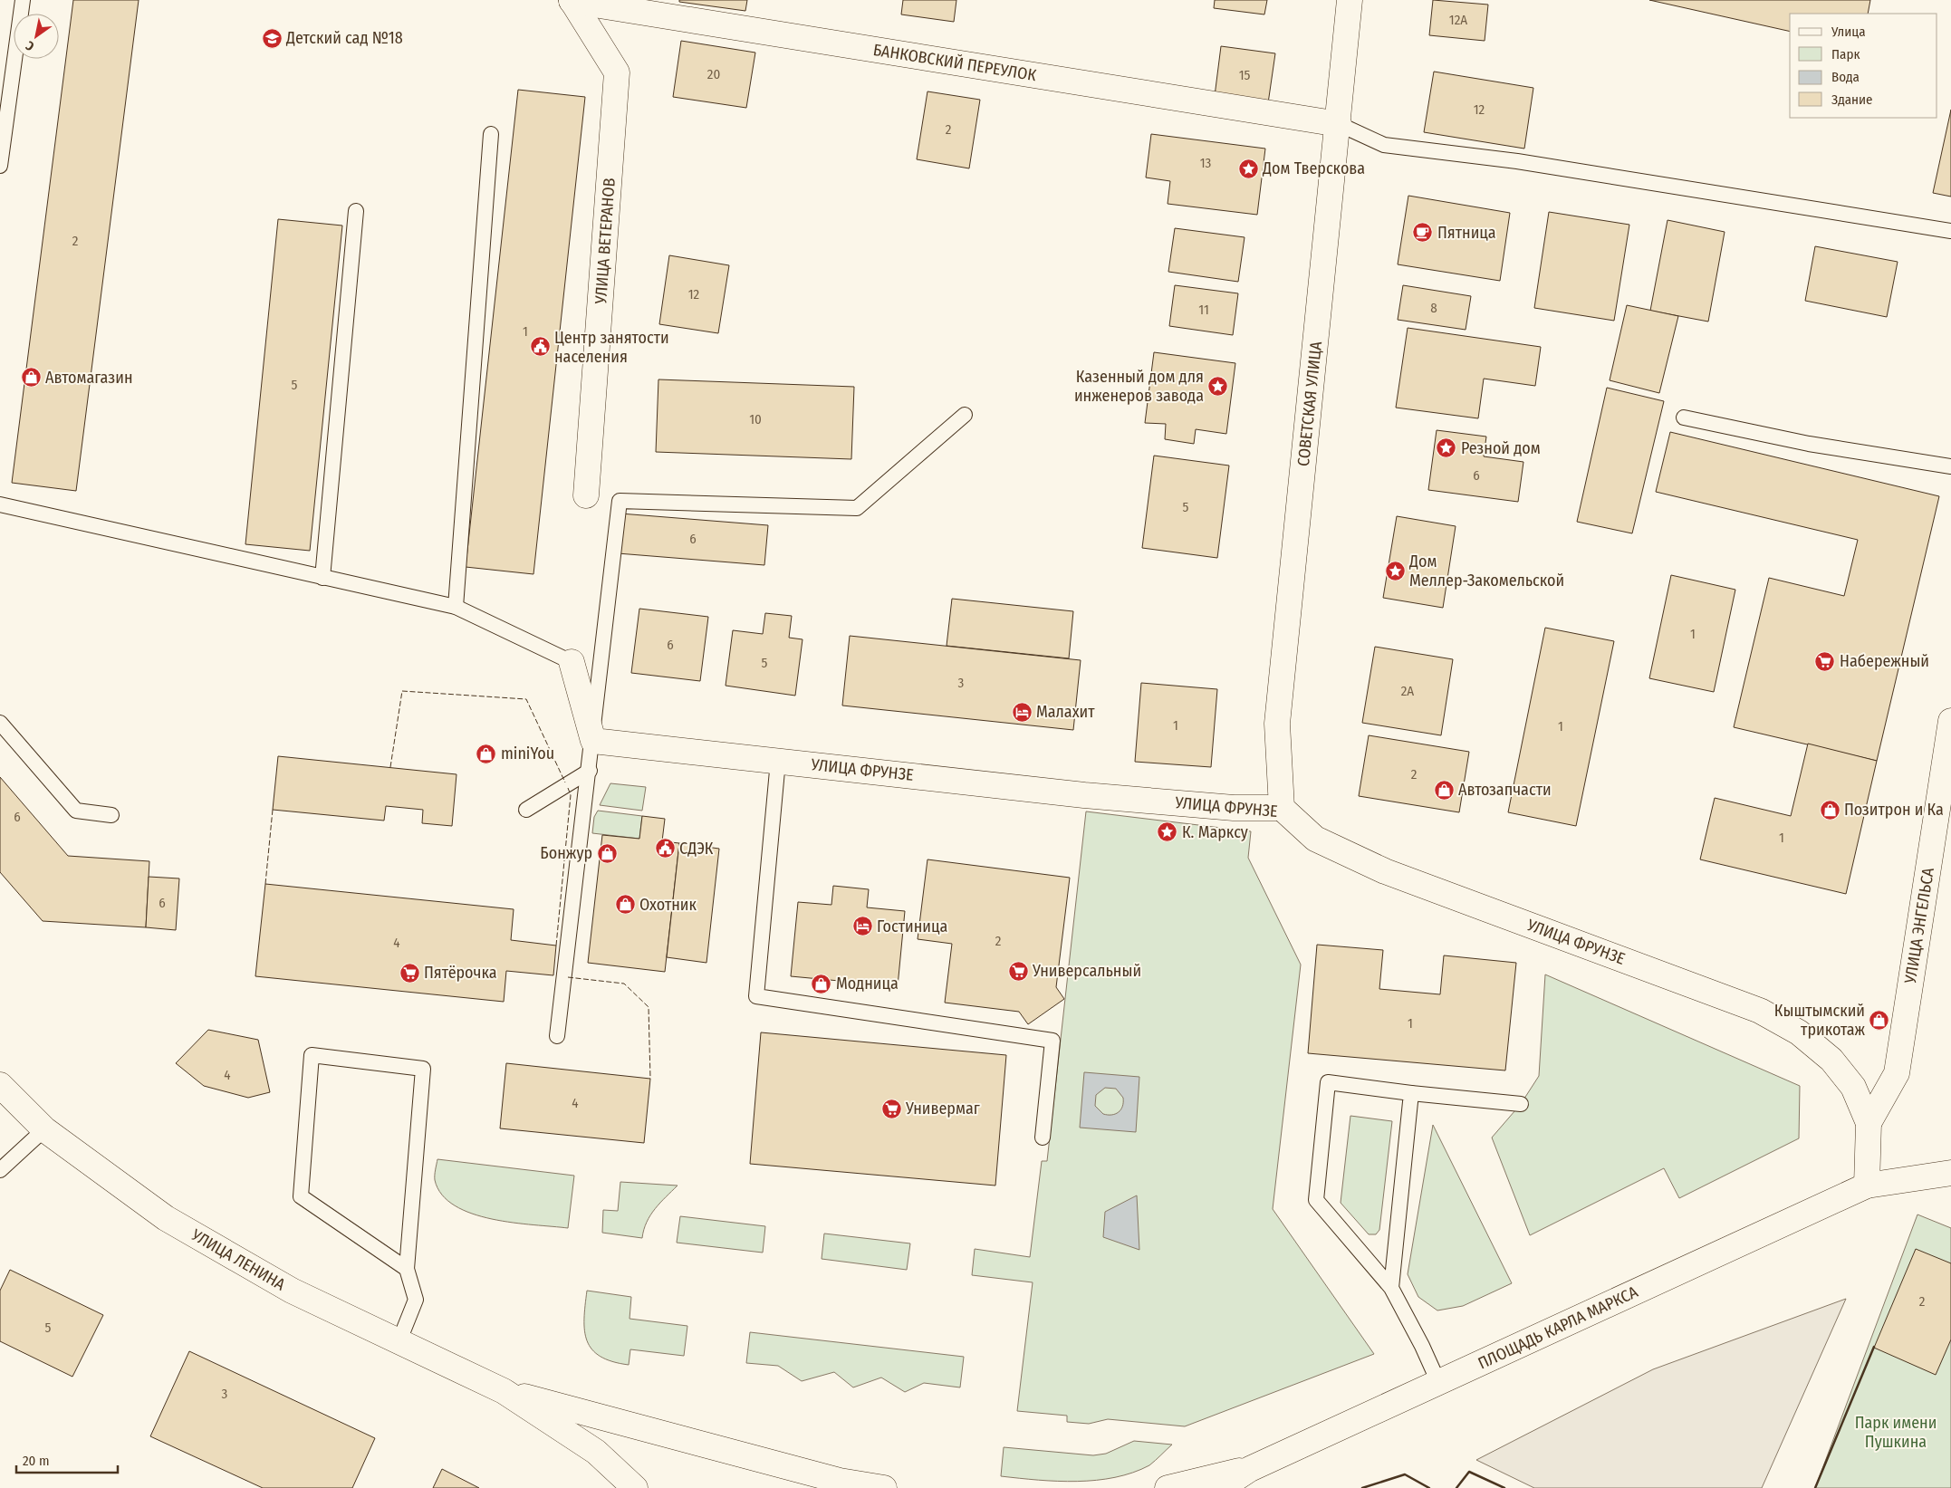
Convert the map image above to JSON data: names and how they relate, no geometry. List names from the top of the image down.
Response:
{
  "streets": {
    "street": [
      "БАНКОВСКИЙ ПЕРЕУЛОК",
      "УЛИЦА ВЕТЕРАНОВ",
      "СОВЕТСКАЯ УЛИЦА",
      "УЛИЦА ФРУНЗЕ",
      "УЛИЦА ЭНГЕЛЬСА",
      "УЛИЦА ЛЕНИНА",
      "ПЛОЩАДЬ КАРЛА МАРКСА"
    ]
  },
  "crossings": [
    ["БАНКОВСКИЙ ПЕРЕУЛОК", "УЛИЦА ВЕТЕРАНОВ"],
    ["БАНКОВСКИЙ ПЕРЕУЛОК", "СОВЕТСКАЯ УЛИЦА"],
    ["СОВЕТСКАЯ УЛИЦА", "УЛИЦА ФРУНЗЕ"],
    ["УЛИЦА ФРУНЗЕ", "УЛИЦА ЭНГЕЛЬСА"],
    ["УЛИЦА ФРУНЗЕ", "ПЛОЩАДЬ КАРЛА МАРКСА"]
  ],
  "parks": ["Парк имени Пушкина"],
  "places": {
    "school or university": ["Детский сад №18"],
    "place": [
      "Дом Тверскова",
      "Казенный дом для инженеров завода",
      "Резной дом",
      "Дом Меллер-Закомельской",
      "К. Марксу"
    ],
    "cafe": ["Пятница"],
    "public building": ["Центр занятости населения", "СДЭК"],
    "shop": [
      "Автомагазин",
      "miniYou",
      "Автозапчасти",
      "Позитрон и Ка",
      "Бонжур",
      "Охотник",
      "Модница",
      "Кыштымский трикотаж"
    ],
    "supermarket": [
      "Набережный",
      "Универсальный",
      "Пятёрочка",
      "Универмаг"
    ],
    "hotel": ["Малахит", "Гостиница"]
  },
  "house_numbers": [
    "12А",
    "20",
    "15",
    "12",
    "2",
    "13",
    "2",
    "12",
    "8",
    "11",
    "1",
    "5",
    "10",
    "6",
    "5",
    "6",
    "1",
    "6",
    "5",
    "3",
    "2А",
    "1",
    "1",
    "2",
    "6",
    "1",
    "6",
    "2",
    "4",
    "1",
    "4",
    "4",
    "2",
    "5",
    "3"
  ],
  "legend": [
    "Улица",
    "Парк",
    "Вода",
    "Здание"
  ],
  "scale_bar": "20 m",
  "north": "bottom left"
}
